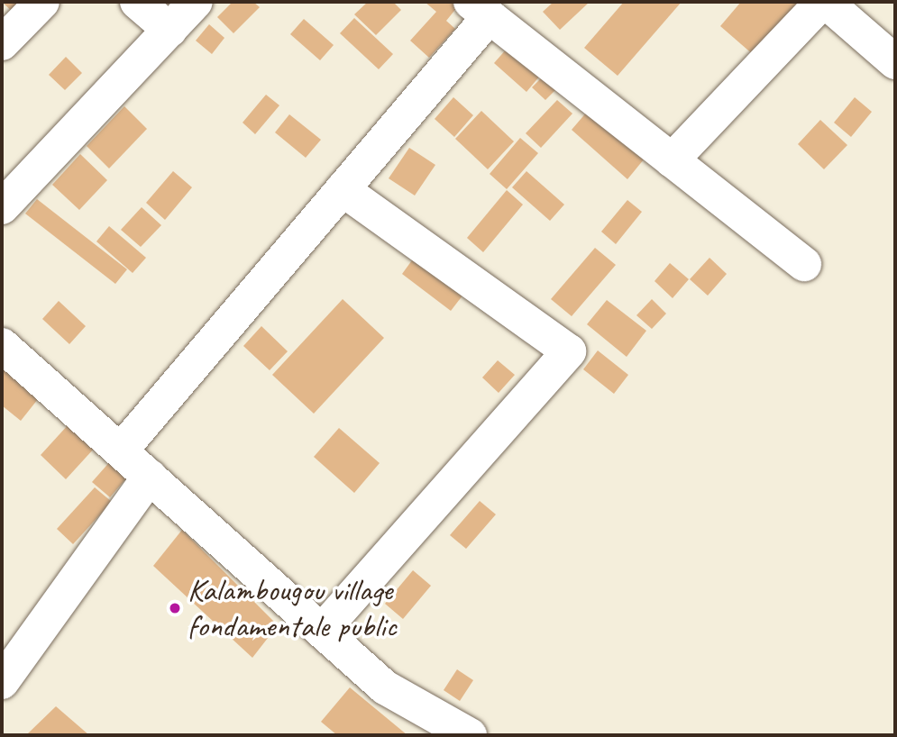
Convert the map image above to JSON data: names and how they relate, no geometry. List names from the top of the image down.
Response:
{
  "places": ["Kalambougou village fondamentale public"]
}
